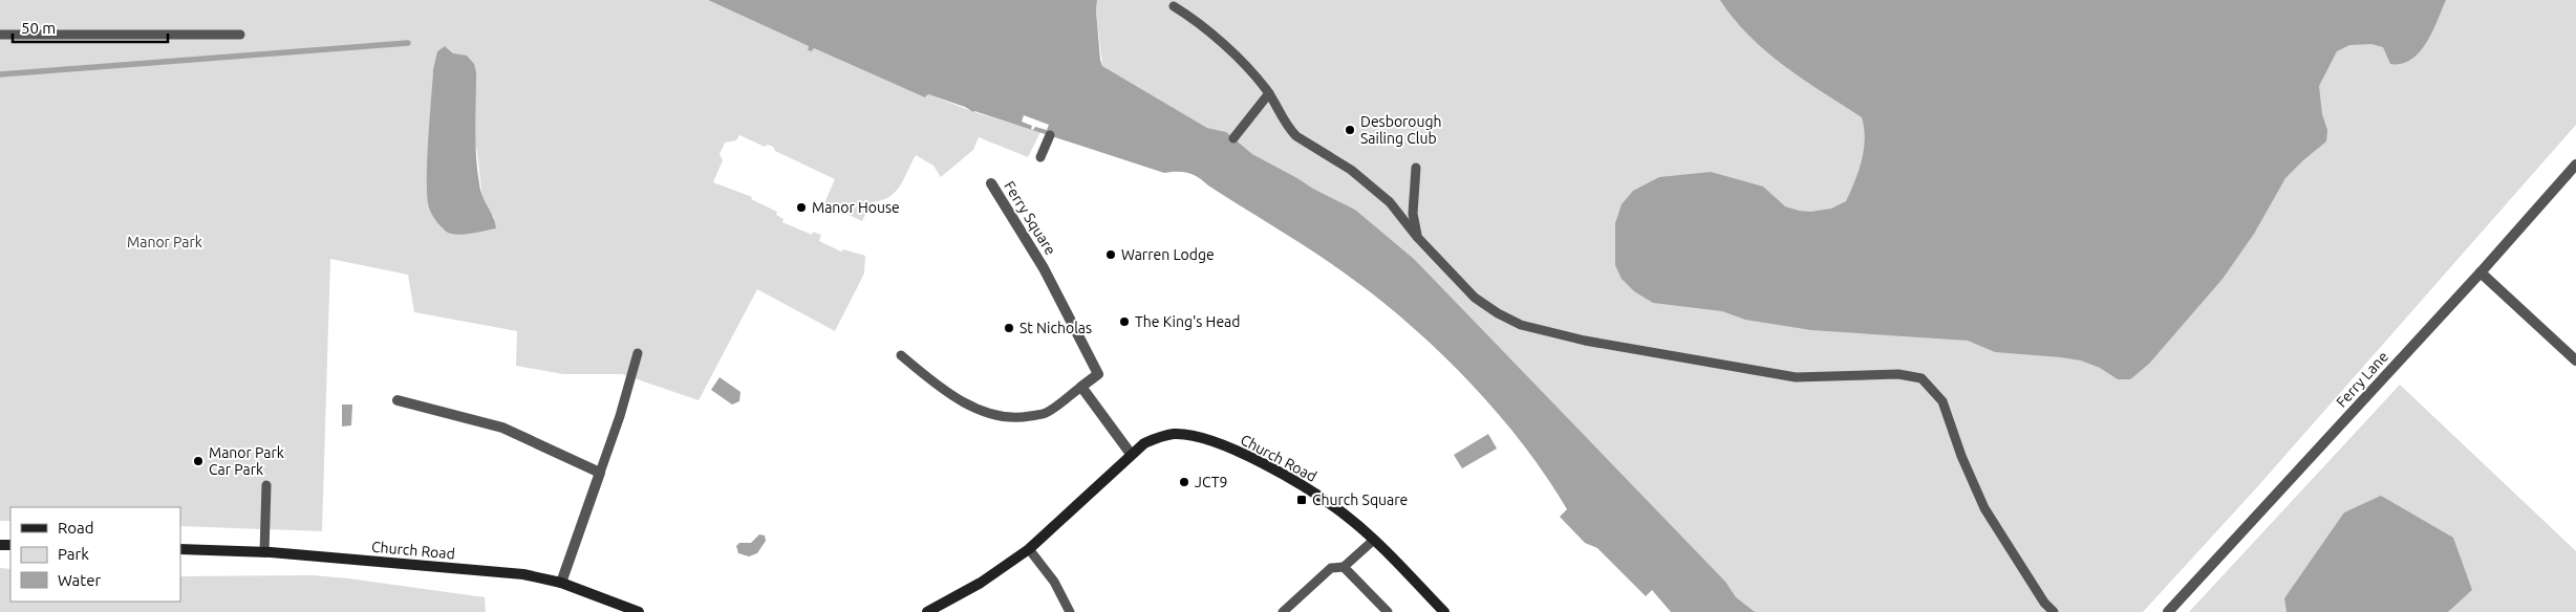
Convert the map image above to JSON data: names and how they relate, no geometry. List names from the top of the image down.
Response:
{
  "streets": {
    "street": ["Ferry Square", "Ferry Lane", "Church Road"]
  },
  "parks": ["Manor Park"],
  "places": {
    "other": [
      "Desborough Sailing Club",
      "Manor House",
      "Warren Lodge",
      "The King's Head",
      "St Nicholas",
      "Manor Park Car Park",
      "JCT9"
    ],
    "transit": ["Church Square"]
  },
  "legend": ["Road", "Park", "Water"],
  "scale_bar": "50 m"
}
